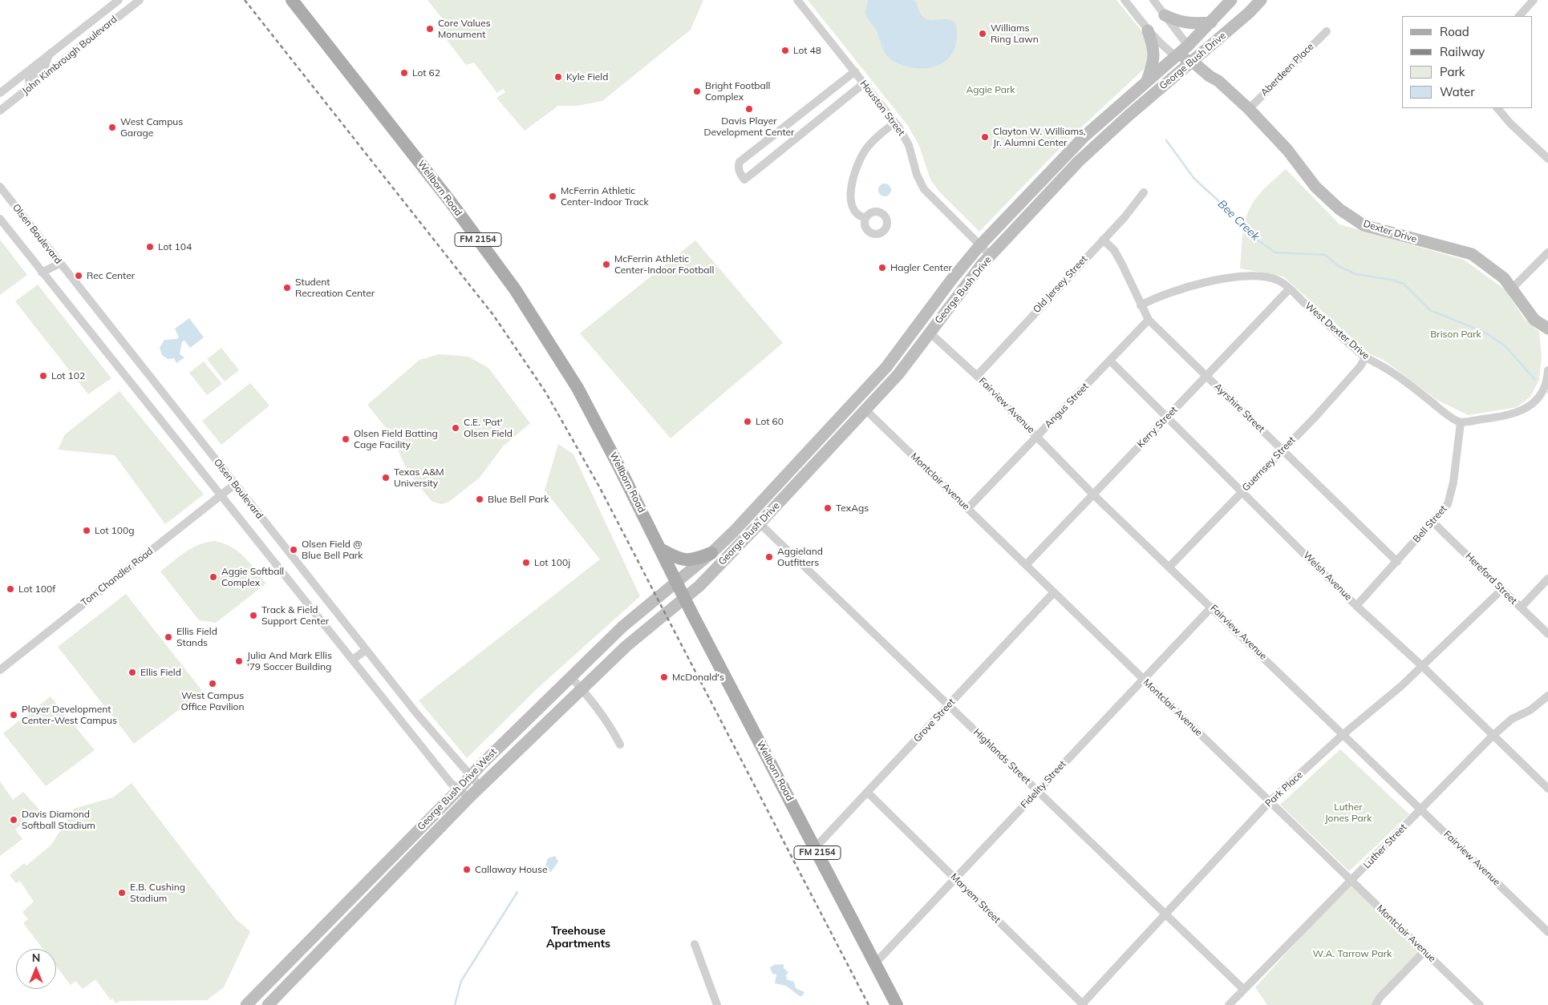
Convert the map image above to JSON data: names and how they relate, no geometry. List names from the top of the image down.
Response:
{
  "streets": {
    "main road": [
      "George Bush Drive",
      "Wellborn Road",
      "Dexter Drive",
      "FM 2154",
      "George Bush Drive West"
    ],
    "street": [
      "John Kimbrough Boulevard",
      "Aberdeen Place",
      "Houston Street",
      "Olsen Boulevard",
      "Old Jersey Street",
      "West Dexter Drive",
      "Fairview Avenue",
      "Angus Street",
      "Ayrshire Street",
      "Kerry Street",
      "Guernsey Street",
      "Montclair Avenue",
      "Bell Street",
      "Welsh Avenue",
      "Tom Chandler Road",
      "Hereford Street",
      "Grove Street",
      "Highlands Street",
      "Fidelity Street",
      "Park Place",
      "Luther Street",
      "Maryem Street"
    ]
  },
  "crossings": [
    ["George Bush Drive", "Houston Street"],
    ["George Bush Drive", "Wellborn Road"],
    ["George Bush Drive", "Dexter Drive"],
    ["George Bush Drive", "Fairview Avenue"],
    ["George Bush Drive", "Montclair Avenue"],
    ["George Bush Drive", "Highlands Street"],
    ["George Bush Drive", "George Bush Drive West"],
    ["Aberdeen Place", "Dexter Drive"],
    ["Wellborn Road", "Grove Street"],
    ["Wellborn Road", "Fidelity Street"],
    ["Wellborn Road", "George Bush Drive West"],
    ["Olsen Boulevard", "Tom Chandler Road"],
    ["Olsen Boulevard", "George Bush Drive West"],
    ["Old Jersey Street", "Fairview Avenue"],
    ["Old Jersey Street", "Ayrshire Street"],
    ["West Dexter Drive", "Ayrshire Street"],
    ["West Dexter Drive", "Kerry Street"],
    ["West Dexter Drive", "Guernsey Street"],
    ["West Dexter Drive", "Bell Street"],
    ["Fairview Avenue", "Angus Street"],
    ["Fairview Avenue", "Kerry Street"],
    ["Fairview Avenue", "Guernsey Street"],
    ["Fairview Avenue", "Fidelity Street"],
    ["Fairview Avenue", "Park Place"],
    ["Fairview Avenue", "Luther Street"],
    ["Angus Street", "Ayrshire Street"],
    ["Angus Street", "Montclair Avenue"],
    ["Angus Street", "Welsh Avenue"],
    ["Ayrshire Street", "Kerry Street"],
    ["Ayrshire Street", "Guernsey Street"],
    ["Ayrshire Street", "Bell Street"],
    ["Kerry Street", "Montclair Avenue"],
    ["Kerry Street", "Welsh Avenue"],
    ["Guernsey Street", "Welsh Avenue"],
    ["Montclair Avenue", "Grove Street"],
    ["Montclair Avenue", "Fidelity Street"],
    ["Montclair Avenue", "Park Place"],
    ["Montclair Avenue", "Luther Street"],
    ["Bell Street", "Welsh Avenue"],
    ["Bell Street", "Hereford Street"],
    ["Welsh Avenue", "Park Place"],
    ["Welsh Avenue", "Luther Street"],
    ["Hereford Street", "Park Place"],
    ["Grove Street", "Highlands Street"],
    ["Grove Street", "Maryem Street"],
    ["Highlands Street", "Fidelity Street"],
    ["Highlands Street", "Park Place"],
    ["Highlands Street", "Luther Street"],
    ["Fidelity Street", "Maryem Street"],
    ["Park Place", "Maryem Street"]
  ],
  "districts": ["Treehouse Apartments"],
  "water": ["Bee Creek"],
  "parks": [
    "Aggie Park",
    "Brison Park",
    "Luther Jones Park",
    "W.A. Tarrow Park"
  ],
  "places": [
    "Core Values Monument",
    "Williams Ring Lawn",
    "Lot 48",
    "Lot 62",
    "Kyle Field",
    "Bright Football Complex",
    "Davis Player Development Center",
    "West Campus Garage",
    "Clayton W. Williams, Jr. Alumni Center",
    "McFerrin Athletic Center-Indoor Track",
    "Lot 104",
    "McFerrin Athletic Center-Indoor Football",
    "Hagler Center",
    "Rec Center",
    "Student Recreation Center",
    "Lot 102",
    "Lot 60",
    "C.E. 'Pat' Olsen Field",
    "Olsen Field Batting Cage Facility",
    "Texas A&M University",
    "Blue Bell Park",
    "TexAgs",
    "Lot 100g",
    "Olsen Field @ Blue Bell Park",
    "Aggieland Outfitters",
    "Lot 100j",
    "Aggie Softball Complex",
    "Lot 100f",
    "Track & Field Support Center",
    "Ellis Field Stands",
    "Julia And Mark Ellis '79 Soccer Building",
    "Ellis Field",
    "McDonald's",
    "West Campus Office Pavilion",
    "Player Development Center-West Campus",
    "Davis Diamond Softball Stadium",
    "Callaway House",
    "E.B. Cushing Stadium"
  ],
  "legend": [
    "Road",
    "Railway",
    "Park",
    "Water"
  ],
  "north": "top"
}
